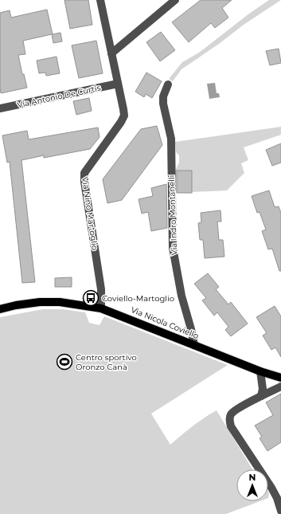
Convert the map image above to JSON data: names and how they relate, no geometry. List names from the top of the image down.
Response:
{
  "streets": {
    "main road": ["Via Nicola Coviello"],
    "street": ["Via Antonio De Curtis", "Via Nino Martoglio", "Via Indro Montanelli"]
  },
  "crossings": [
    ["Via Antonio De Curtis", "Via Nino Martoglio"],
    ["Via Nino Martoglio", "Via Nicola Coviello"],
    ["Via Indro Montanelli", "Via Nicola Coviello"]
  ],
  "places": {
    "bus stop": ["Coviello-Martoglio"],
    "sports": ["Centro sportivo Oronzo Canà"]
  },
  "north": "top"
}
